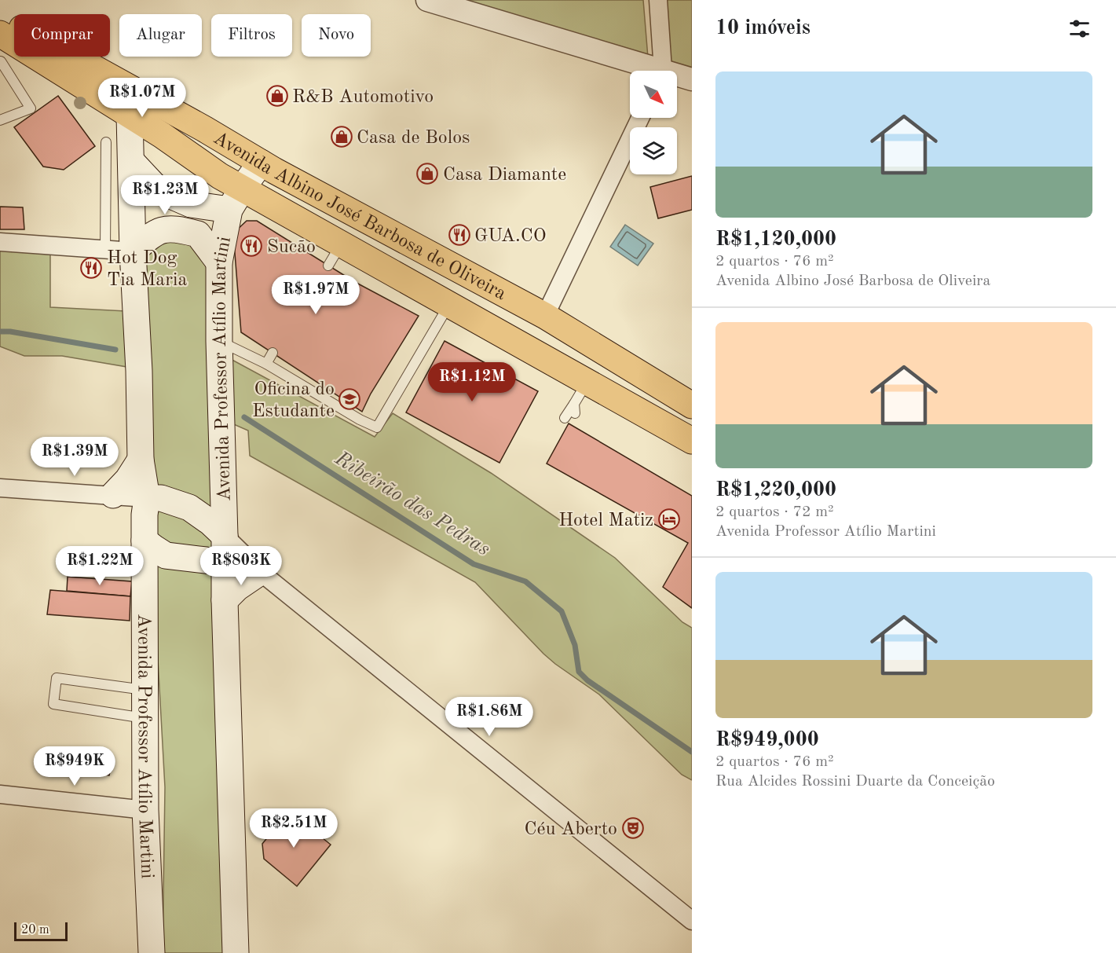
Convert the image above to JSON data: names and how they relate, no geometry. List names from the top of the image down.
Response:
{
  "streets": {
    "main road": ["Avenida Albino José Barbosa de Oliveira", "Avenida Professor Atílio Martini"]
  },
  "crossings": [
    ["Avenida Albino José Barbosa de Oliveira", "Avenida Professor Atílio Martini"]
  ],
  "water": ["Ribeirão das Pedras"],
  "places": {
    "shop": ["R&B Automotivo", "Casa de Bolos", "Casa Diamante"],
    "restaurant": ["GUA.CO", "Sucão", "Hot Dog Tia Maria"],
    "school or university": ["Oficina do Estudante"],
    "hotel": ["Hotel Matiz"],
    "theatre": ["Céu Aberto"]
  },
  "scale_bar": "20 m",
  "north": "bottom right",
  "page": {
    "heading": "10 imóveis",
    "chip": [
      "Comprar",
      "Alugar",
      "Filtros",
      "Novo"
    ],
    "list": [
      {
        "name": "R$1,120,000",
        "note": "2 quartos · 76 m² · Avenida Albino José Barbosa de Oliveira"
      },
      {
        "name": "R$1,220,000",
        "note": "2 quartos · 72 m² · Avenida Professor Atílio Martini"
      },
      {
        "name": "R$949,000",
        "note": "2 quartos · 76 m² · Rua Alcides Rossini Duarte da Conceição"
      }
    ],
    "price": [
      "R$1.07M",
      "R$1.23M",
      "R$1.97M",
      "R$1.12M",
      "R$1.39M",
      "R$1.22M",
      "R$803K",
      "R$1.86M",
      "R$949K",
      "R$2.51M"
    ],
    "scale": "20 m"
  }
}
